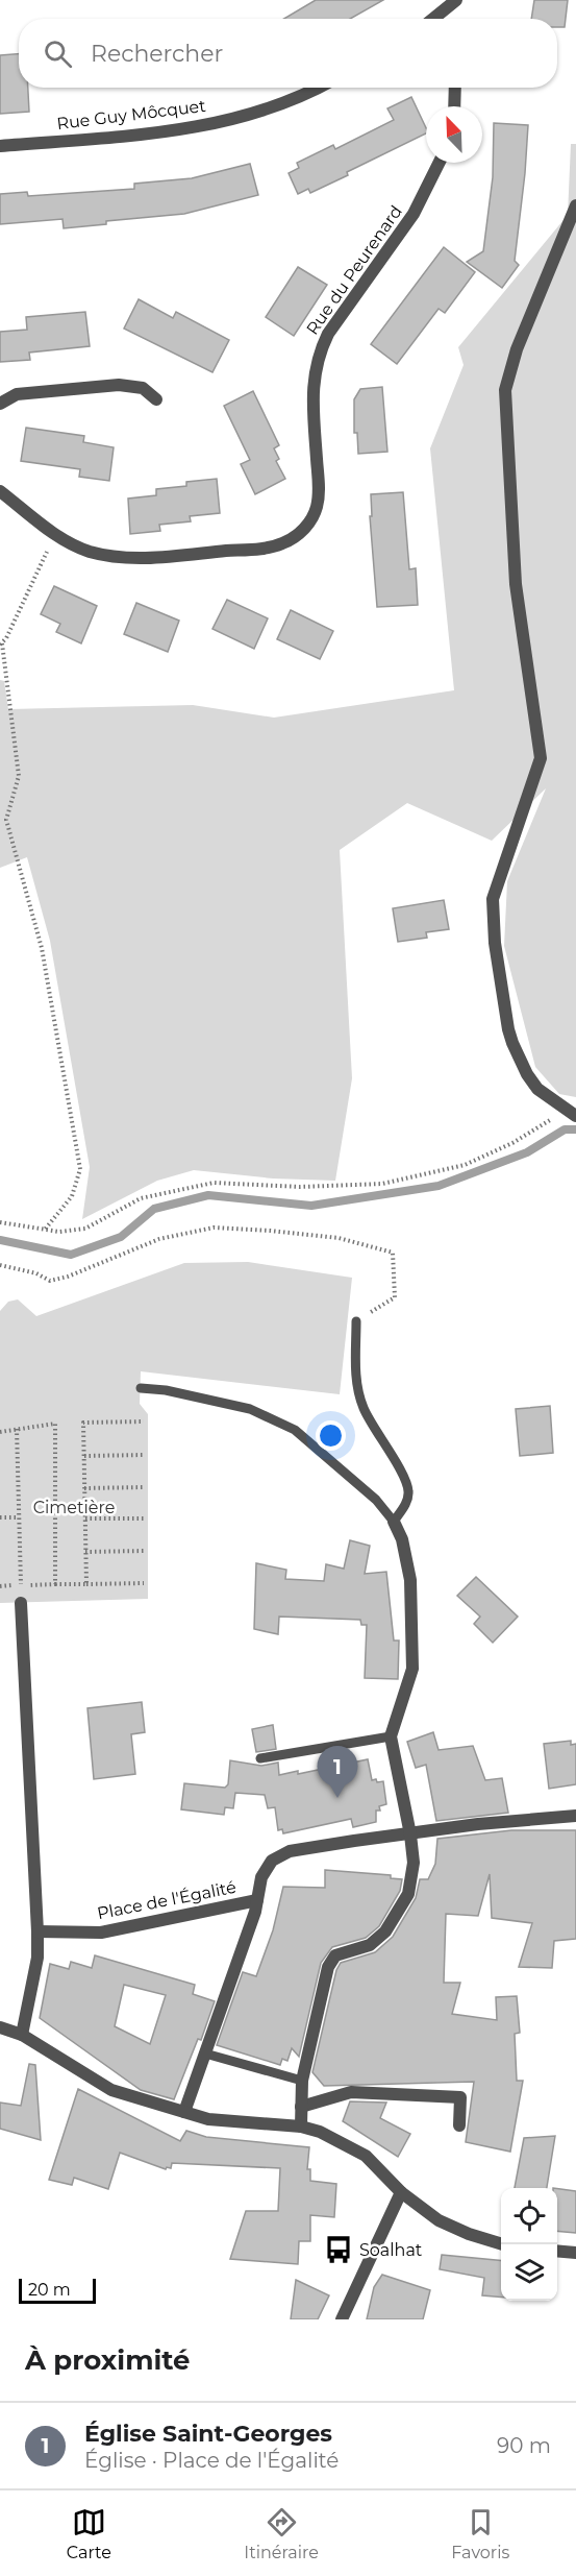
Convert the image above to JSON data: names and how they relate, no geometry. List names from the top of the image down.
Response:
{
  "streets": {
    "street": ["Rue Guy Môcquet", "Rue du Peurenard", "Place de l'Égalité"]
  },
  "parks": ["Cimetière"],
  "places": {
    "bus stop": ["Soalhat"]
  },
  "scale_bar": "20 m",
  "north": "top left",
  "page": {
    "search": "Rechercher",
    "pins": "1",
    "scale": "20 m",
    "heading": "À proximité",
    "list": [
      {
        "mark": "1",
        "name": "Église Saint-Georges",
        "note": "Église · Place de l'Égalité",
        "value": "90 m"
      }
    ],
    "nav": ["Carte", "Itinéraire", "Favoris"]
  }
}
